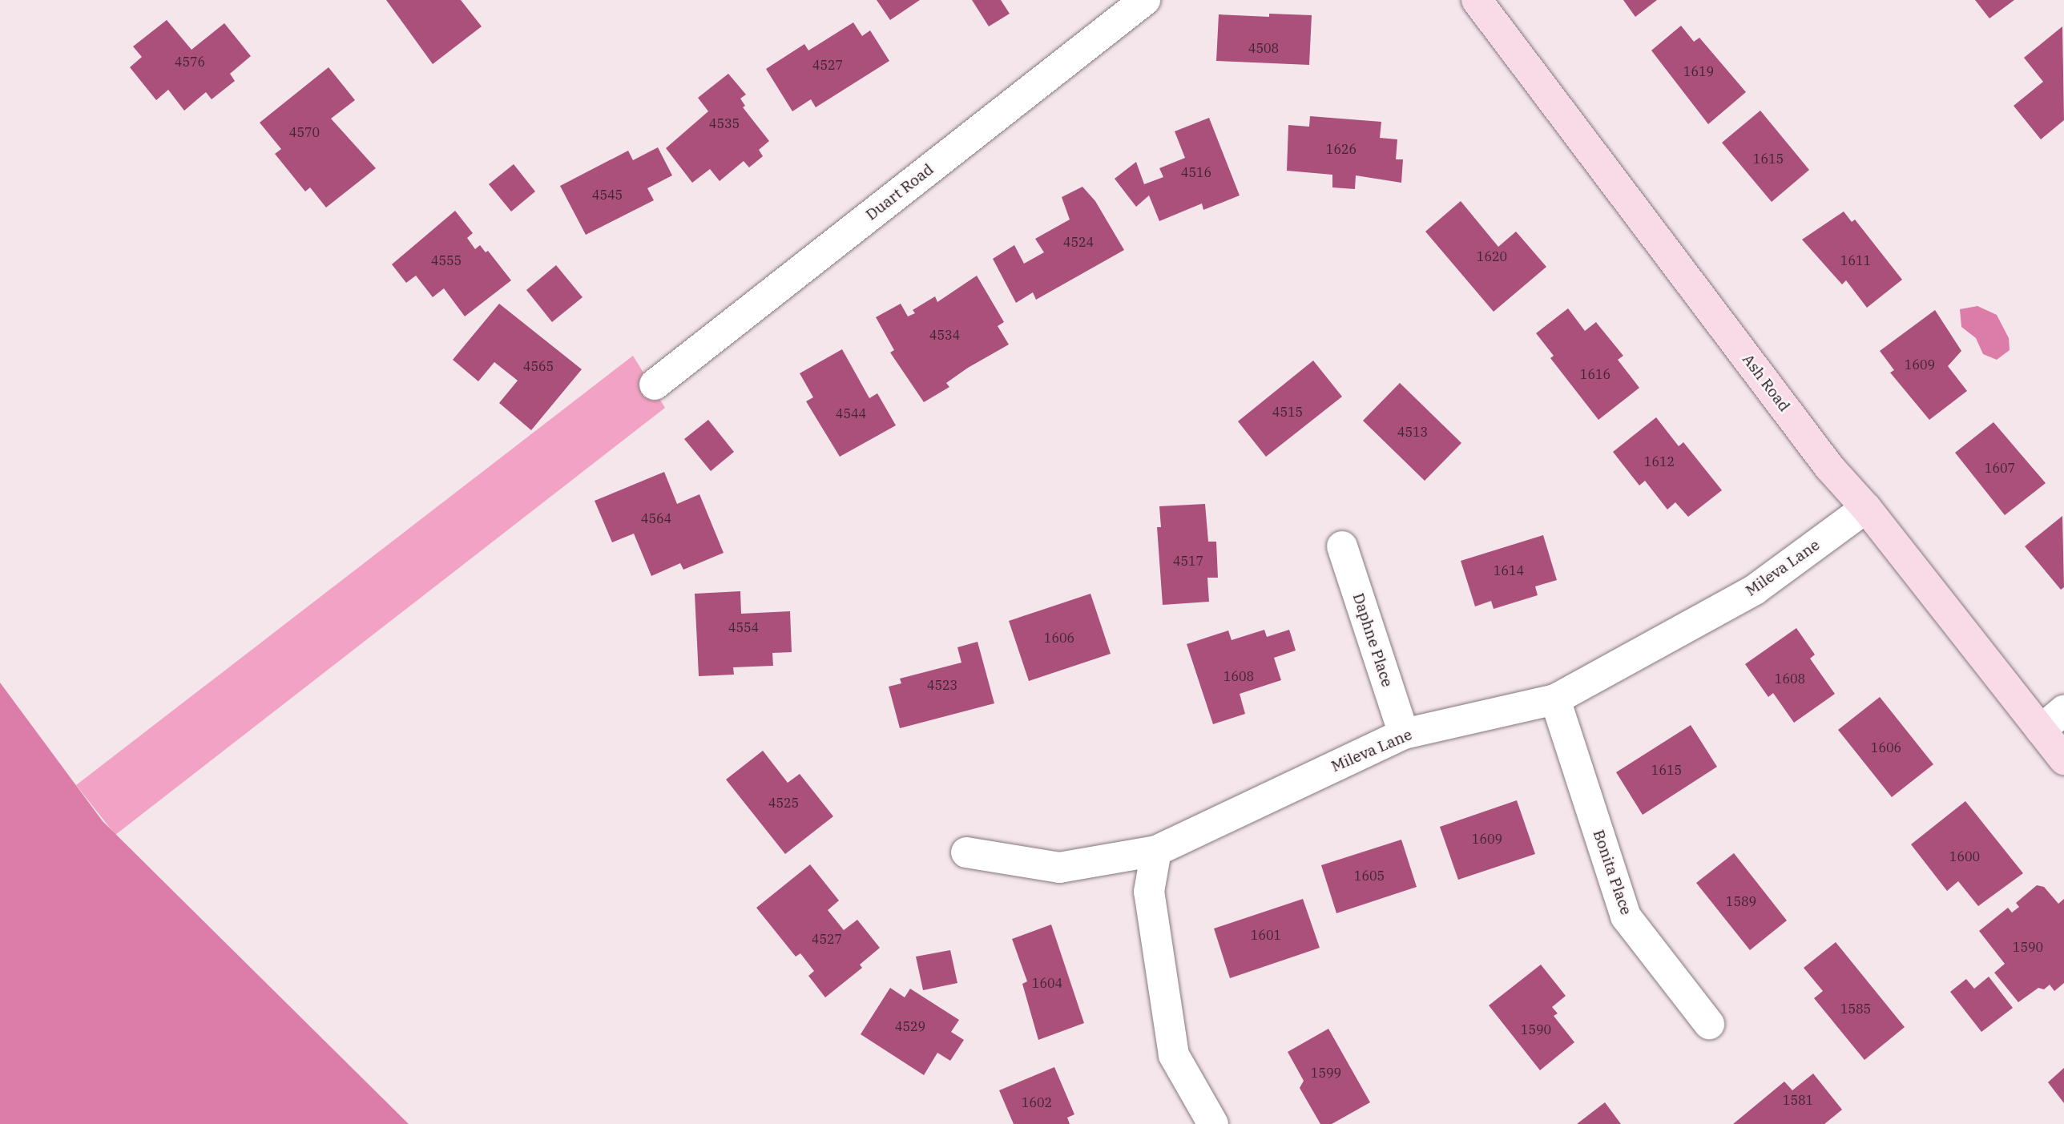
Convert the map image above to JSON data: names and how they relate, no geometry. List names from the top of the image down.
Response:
{
  "streets": {
    "main road": ["Ash Road"],
    "street": [
      "Duart Road",
      "Mileva Lane",
      "Daphne Place",
      "Bonita Place"
    ]
  },
  "crossings": [
    ["Ash Road", "Mileva Lane"],
    ["Mileva Lane", "Daphne Place"],
    ["Mileva Lane", "Bonita Place"]
  ],
  "house_numbers": [
    "4508",
    "4576",
    "4527",
    "1619",
    "4535",
    "4570",
    "1626",
    "1615",
    "4516",
    "4545",
    "4524",
    "1620",
    "4555",
    "1611",
    "4534",
    "1609",
    "4565",
    "1616",
    "4515",
    "4544",
    "4513",
    "1612",
    "1607",
    "4564",
    "4517",
    "1614",
    "4554",
    "1606",
    "1608",
    "1608",
    "4523",
    "1606",
    "1615",
    "4525",
    "1609",
    "1600",
    "1605",
    "1589",
    "1601",
    "4527",
    "1590",
    "1604",
    "1585",
    "4529",
    "1590",
    "1599",
    "1581",
    "1602"
  ]
}
